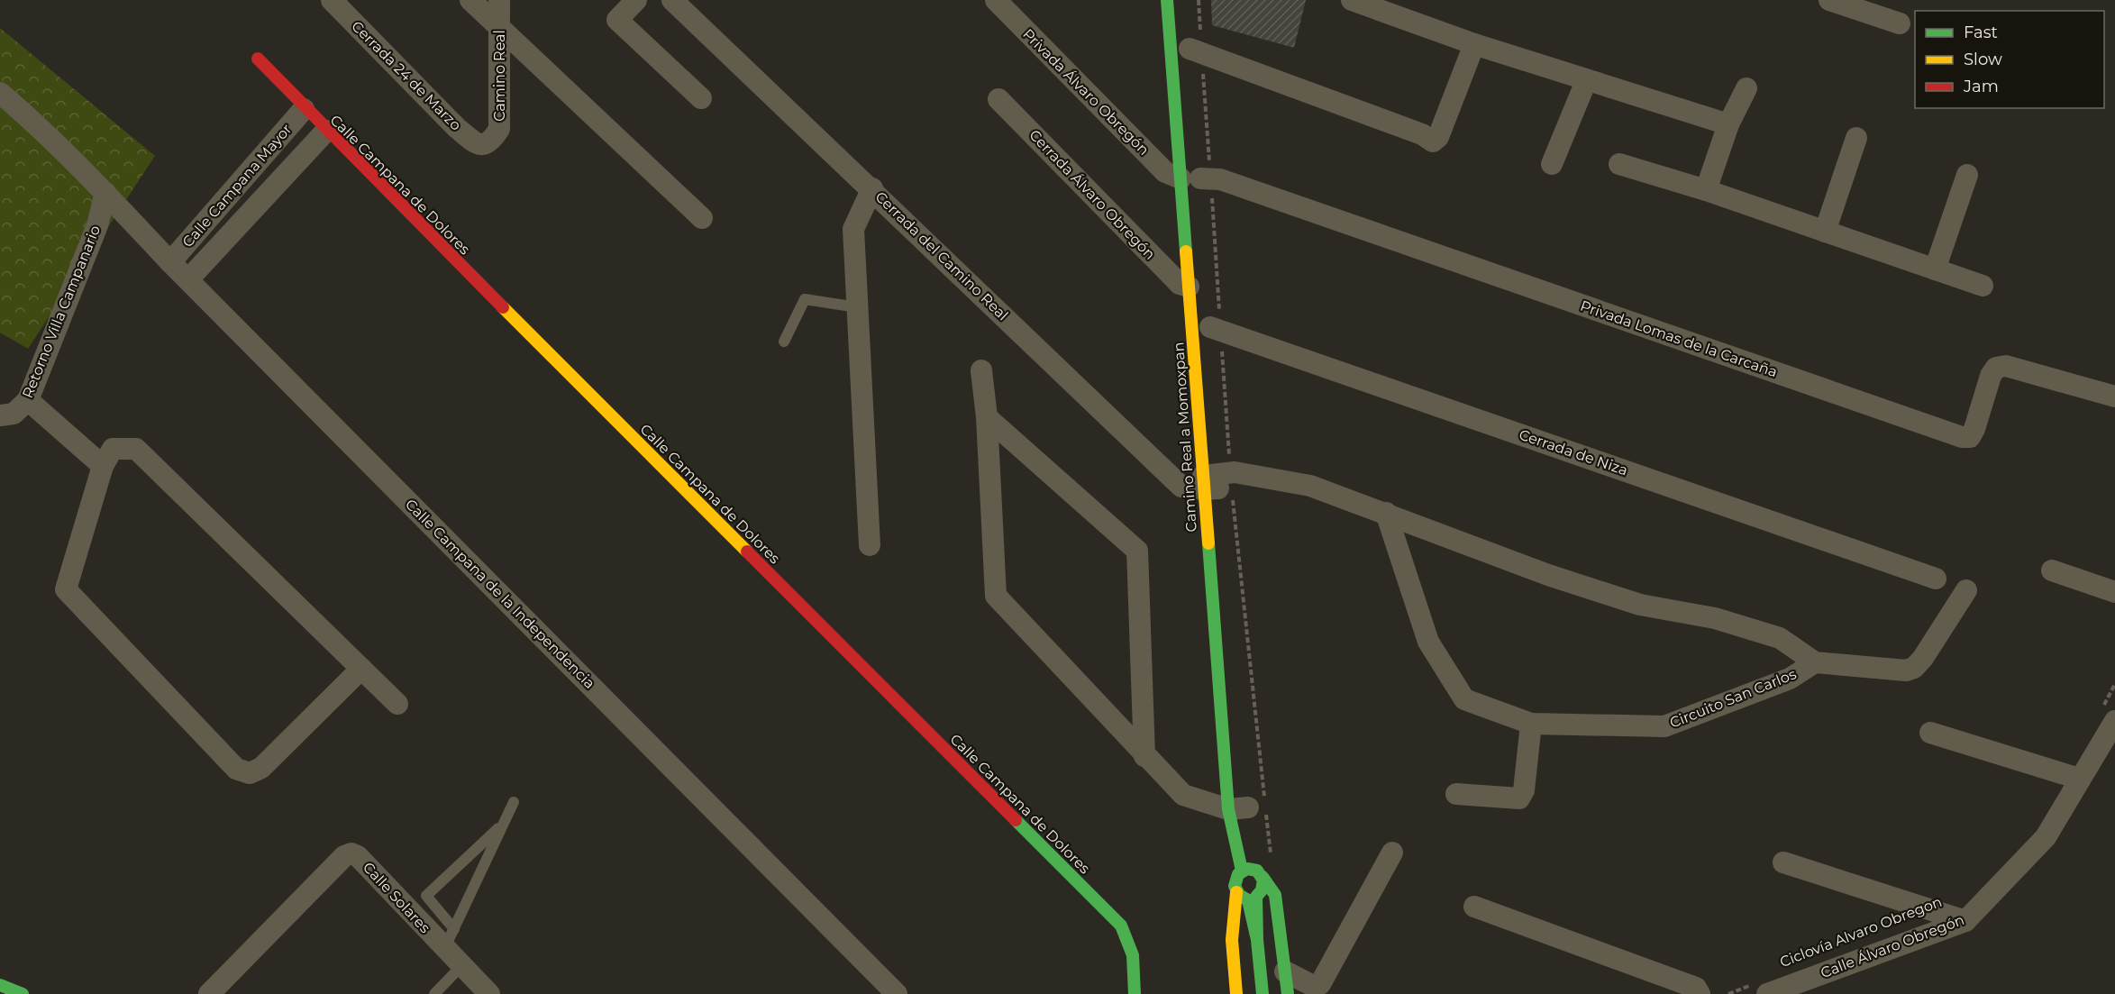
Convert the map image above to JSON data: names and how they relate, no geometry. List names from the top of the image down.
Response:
{
  "streets": {
    "main road": ["Calle Campana de Dolores", "Camino Real a Momoxpan"],
    "street": [
      "Cerrada 24 de Marzo",
      "Camino Real",
      "Privada Álvaro Obregón",
      "Calle Campana Mayor",
      "Cerrada Álvaro Obregón",
      "Cerrada del Camino Real",
      "Retorno Villa Campanario",
      "Privada Lomas de la Carcaña",
      "Cerrada de Niza",
      "Calle Campana de la Independencia",
      "Circuito San Carlos",
      "Calle Solares",
      "Calle Álvaro Obregón"
    ]
  },
  "crossings": [
    ["Cerrada 24 de Marzo", "Camino Real"],
    ["Privada Álvaro Obregón", "Privada Lomas de la Carcaña"],
    ["Privada Álvaro Obregón", "Camino Real a Momoxpan"],
    ["Calle Campana de Dolores", "Calle Campana Mayor"],
    ["Calle Campana Mayor", "Calle Campana de la Independencia"],
    ["Cerrada Álvaro Obregón", "Camino Real a Momoxpan"],
    ["Cerrada del Camino Real", "Camino Real a Momoxpan"],
    ["Cerrada del Camino Real", "Circuito San Carlos"],
    ["Retorno Villa Campanario", "Calle Campana de la Independencia"],
    ["Privada Lomas de la Carcaña", "Camino Real a Momoxpan"],
    ["Camino Real a Momoxpan", "Circuito San Carlos"]
  ],
  "legend": ["Fast", "Slow", "Jam"]
}
